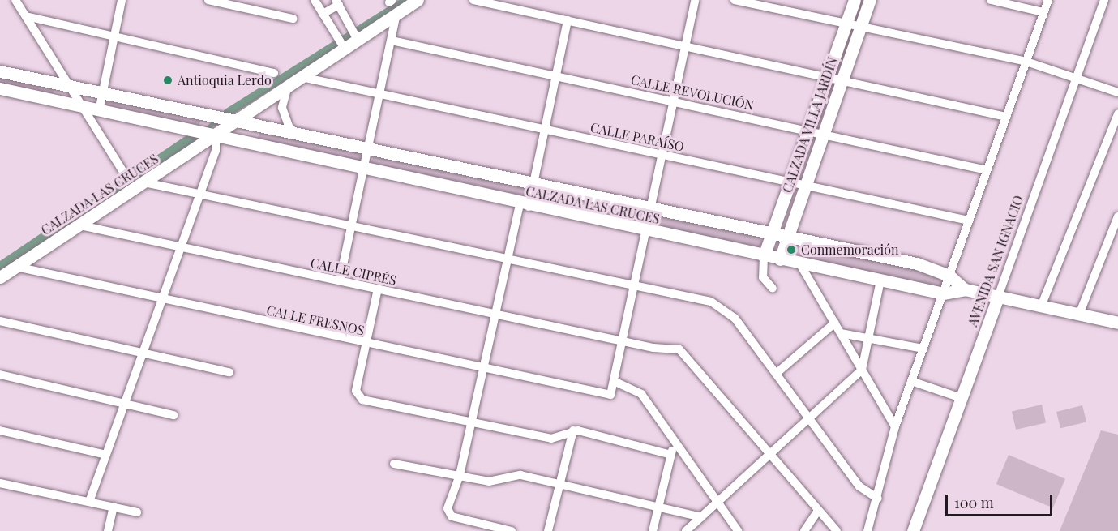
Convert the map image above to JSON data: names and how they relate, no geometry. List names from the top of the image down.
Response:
{
  "streets": {
    "street": [
      "CALLE REVOLUCIÓN",
      "CALZADA VILLA JARDÍN",
      "CALLE PARAÍSO",
      "CALZADA LAS CRUCES",
      "AVENIDA SAN IGNACIO",
      "CALLE CIPRÉS",
      "CALLE FRESNOS"
    ]
  },
  "crossings": [
    ["CALLE REVOLUCIÓN", "CALZADA VILLA JARDÍN"],
    ["CALZADA VILLA JARDÍN", "CALLE PARAÍSO"],
    ["CALZADA VILLA JARDÍN", "CALZADA LAS CRUCES"],
    ["CALLE PARAÍSO", "CALZADA LAS CRUCES"],
    ["CALZADA LAS CRUCES", "AVENIDA SAN IGNACIO"],
    ["CALZADA LAS CRUCES", "CALLE CIPRÉS"],
    ["CALZADA LAS CRUCES", "CALLE FRESNOS"]
  ],
  "places": ["Antioquia Lerdo", "Conmemoración"],
  "scale_bar": "100 m"
}
